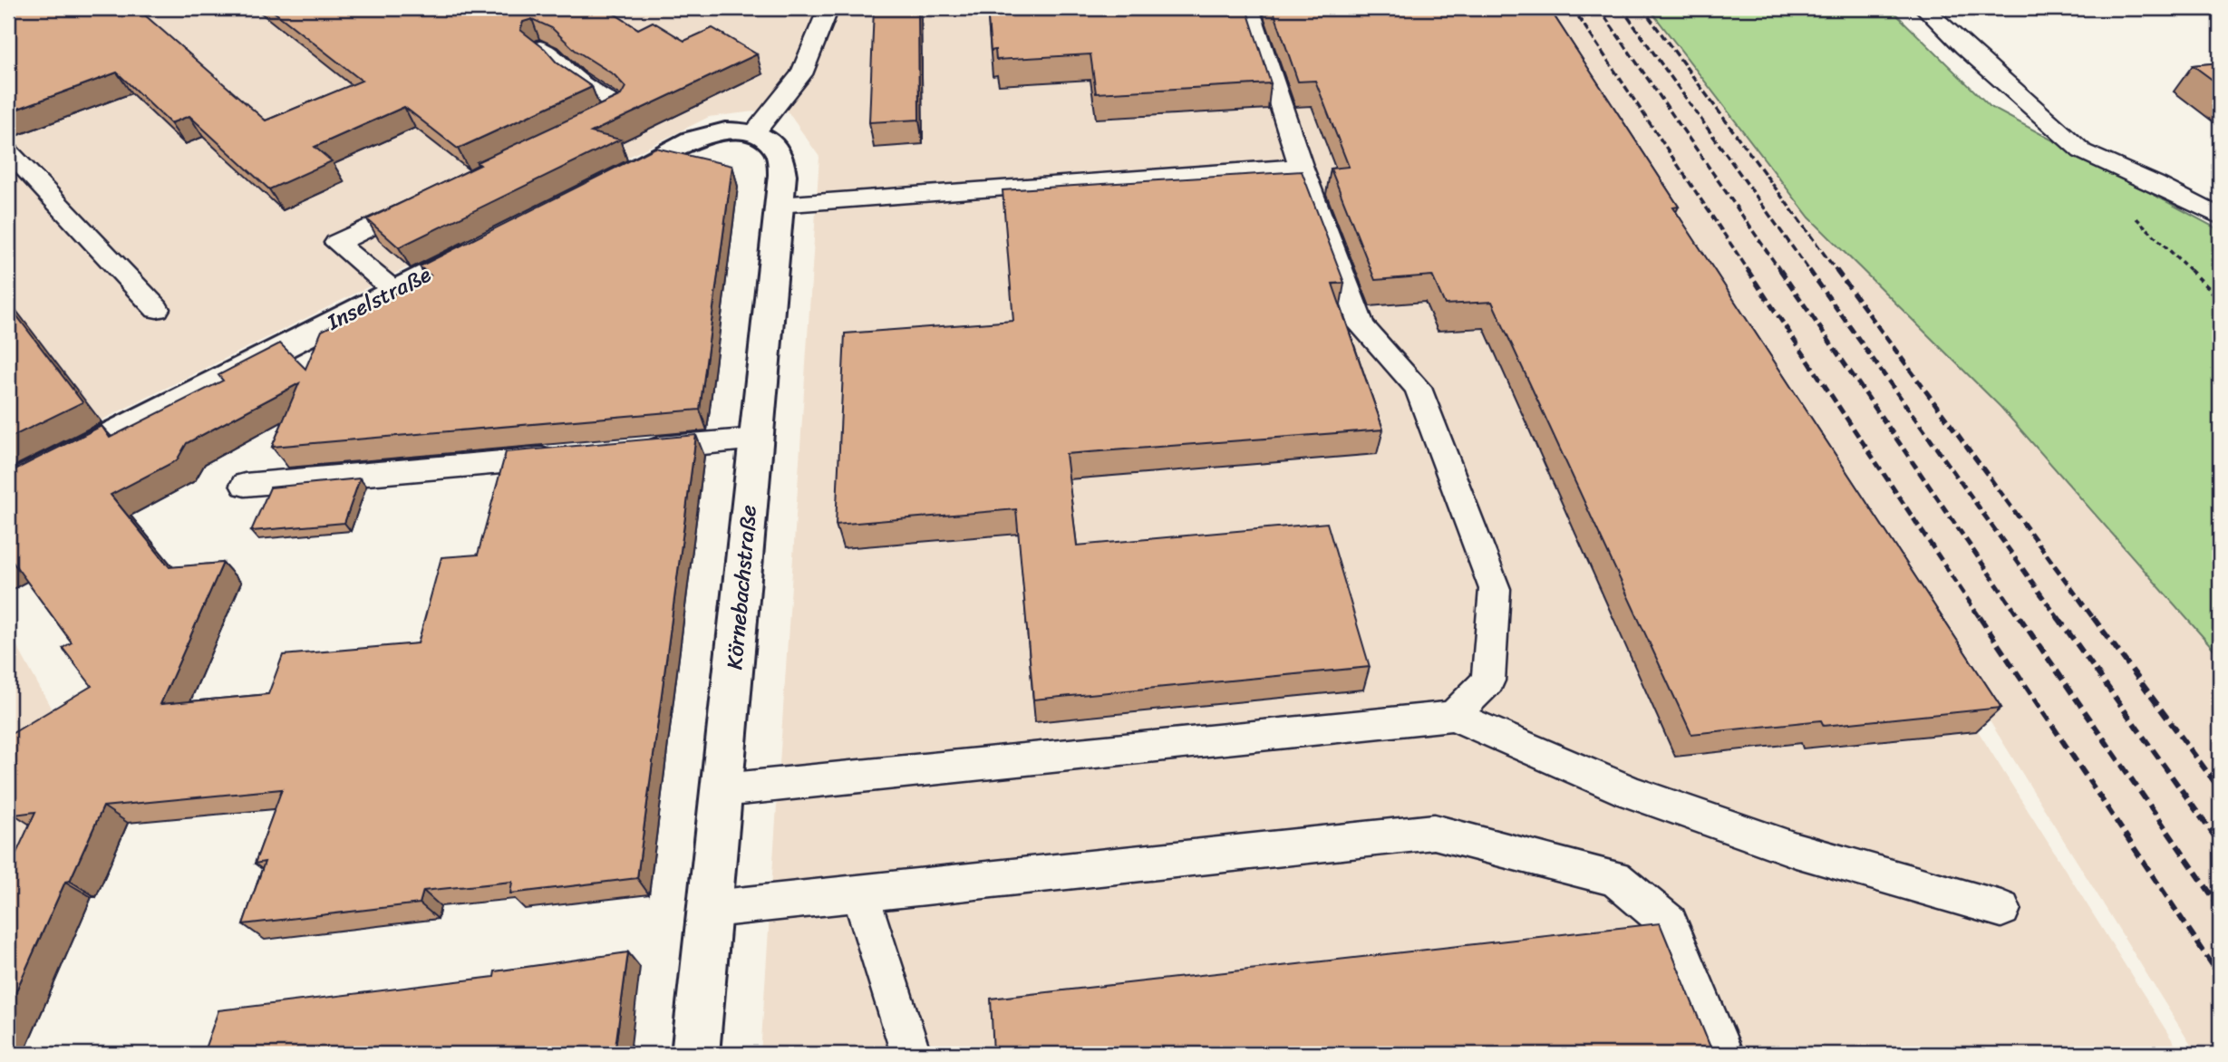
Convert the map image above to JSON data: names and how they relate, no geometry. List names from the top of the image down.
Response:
{
  "streets": {
    "street": ["Inselstraße", "Körnebachstraße"]
  }
}
